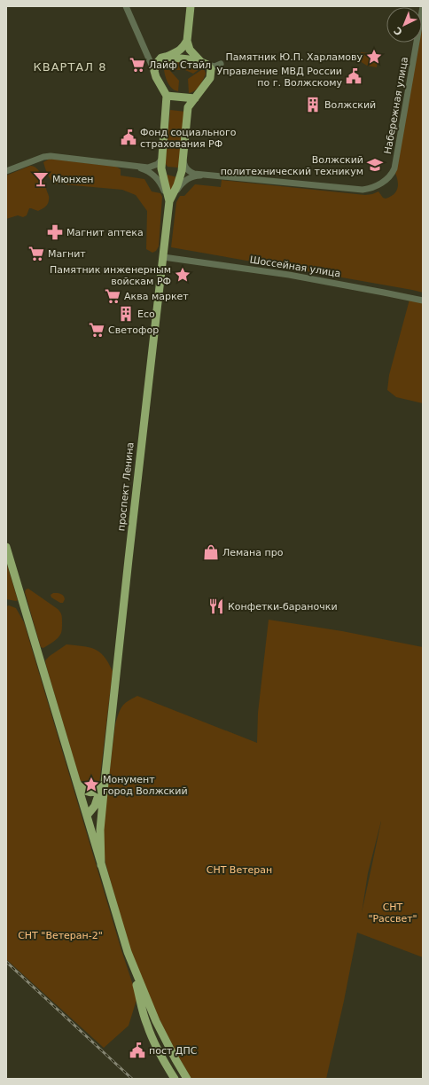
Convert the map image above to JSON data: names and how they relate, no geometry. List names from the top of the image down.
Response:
{
  "streets": {
    "main road": ["проспект Ленина"],
    "street": ["Набережная улица", "Шоссейная улица"]
  },
  "crossings": [
    ["Шоссейная улица", "проспект Ленина"]
  ],
  "districts": ["КВАРТАЛ 8"],
  "parks": ["СНТ Ветеран", "СНТ \"Рассвет\"", "СНТ \"Ветеран-2\""],
  "places": {
    "place": ["Памятник Ю.П. Харламову", "Памятник инженерным войскам РФ", "Монумент город Волжский"],
    "supermarket": [
      "Лайф Стайл",
      "Магнит",
      "Аква маркет",
      "Светофор"
    ],
    "public building": ["Управление МВД России по г. Волжскому", "Фонд социального страхования РФ", "пост ДПС"],
    "building": ["Волжский", "Eco"],
    "school or university": ["Волжский политехнический техникум"],
    "bar": ["Мюнхен"],
    "pharmacy": ["Магнит аптека"],
    "shop": ["Лемана про"],
    "restaurant": ["Конфетки-бараночки"]
  },
  "north": "bottom left"
}
